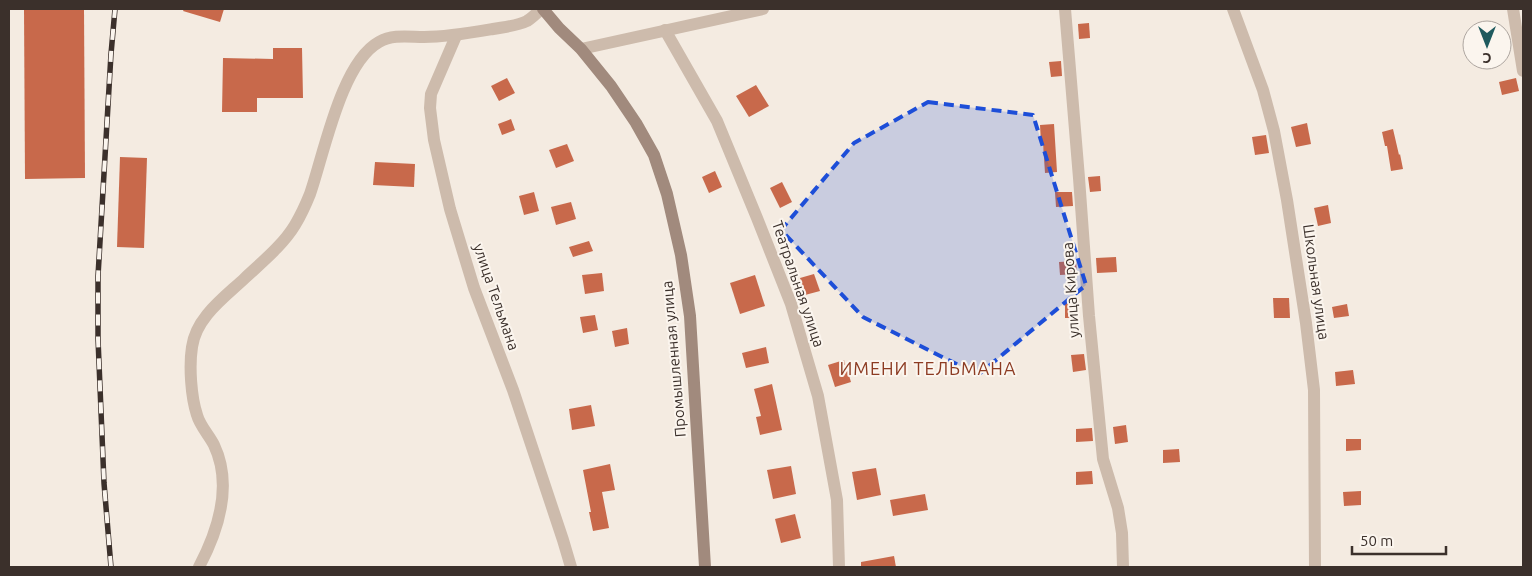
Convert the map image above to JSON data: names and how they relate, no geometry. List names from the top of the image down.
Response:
{
  "streets": {
    "street": [
      "Школьная улица",
      "Театральная улица",
      "улица Кирова",
      "улица Тельмана",
      "Промышленная улица"
    ]
  },
  "districts": ["ИМЕНИ ТЕЛЬМАНА"],
  "scale_bar": "50 m",
  "north": "bottom"
}
